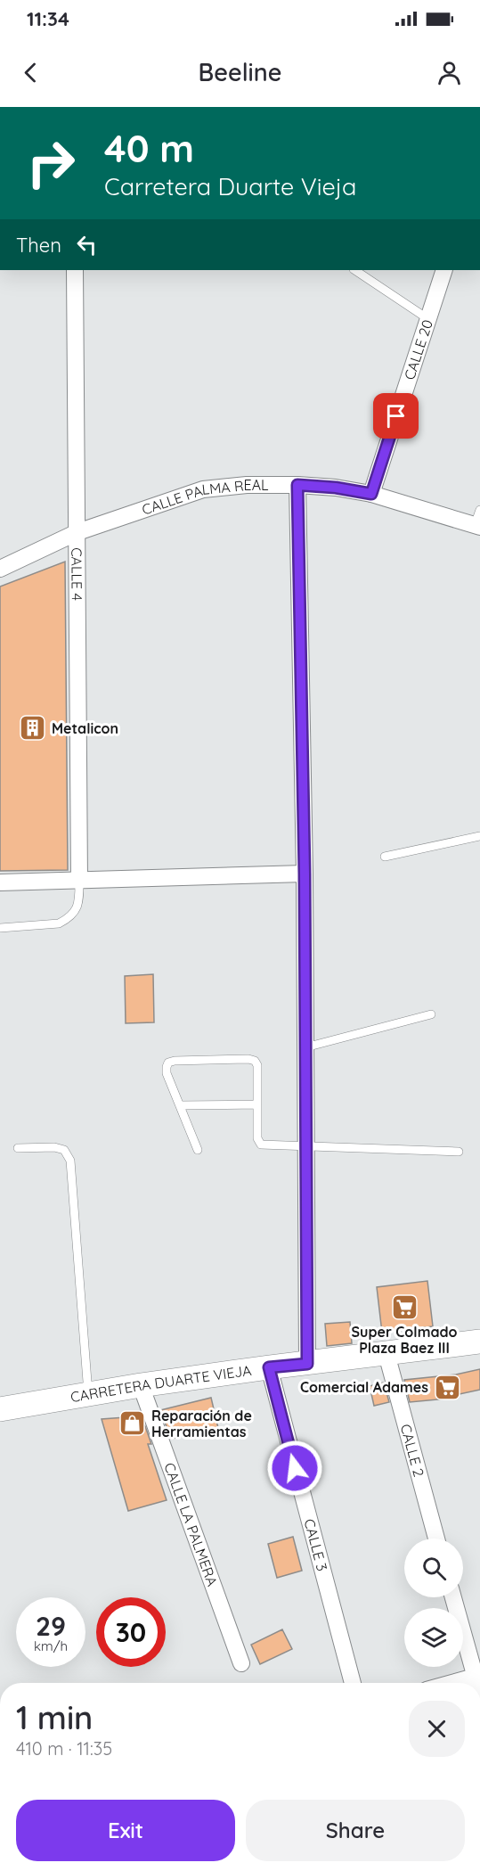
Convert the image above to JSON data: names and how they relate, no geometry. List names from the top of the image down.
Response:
{
  "streets": {
    "main road": ["CARRETERA DUARTE VIEJA"],
    "street": [
      "CALLE 20",
      "CALLE PALMA REAL",
      "CALLE 4",
      "CALLE 2",
      "CALLE LA PALMERA",
      "CALLE 3"
    ]
  },
  "crossings": [
    ["CALLE 20", "CALLE PALMA REAL"],
    ["CALLE PALMA REAL", "CALLE 4"],
    ["CARRETERA DUARTE VIEJA", "CALLE 2"],
    ["CARRETERA DUARTE VIEJA", "CALLE LA PALMERA"],
    ["CARRETERA DUARTE VIEJA", "CALLE 3"]
  ],
  "places": {
    "building": ["Metalicon"],
    "supermarket": ["Super Colmado Plaza Baez III", "Comercial Adames"],
    "shop": ["Reparación de Herramientas"]
  },
  "page": {
    "status": "11:34",
    "header": "Beeline",
    "turn": ["40 m", "Carretera Duarte Vieja"],
    "then": "Then",
    "speed": "29 km/h",
    "limit": "30",
    "heading": ["1 min", "410 m · 11:35"],
    "buttons": ["Exit", "Share"]
  }
}
